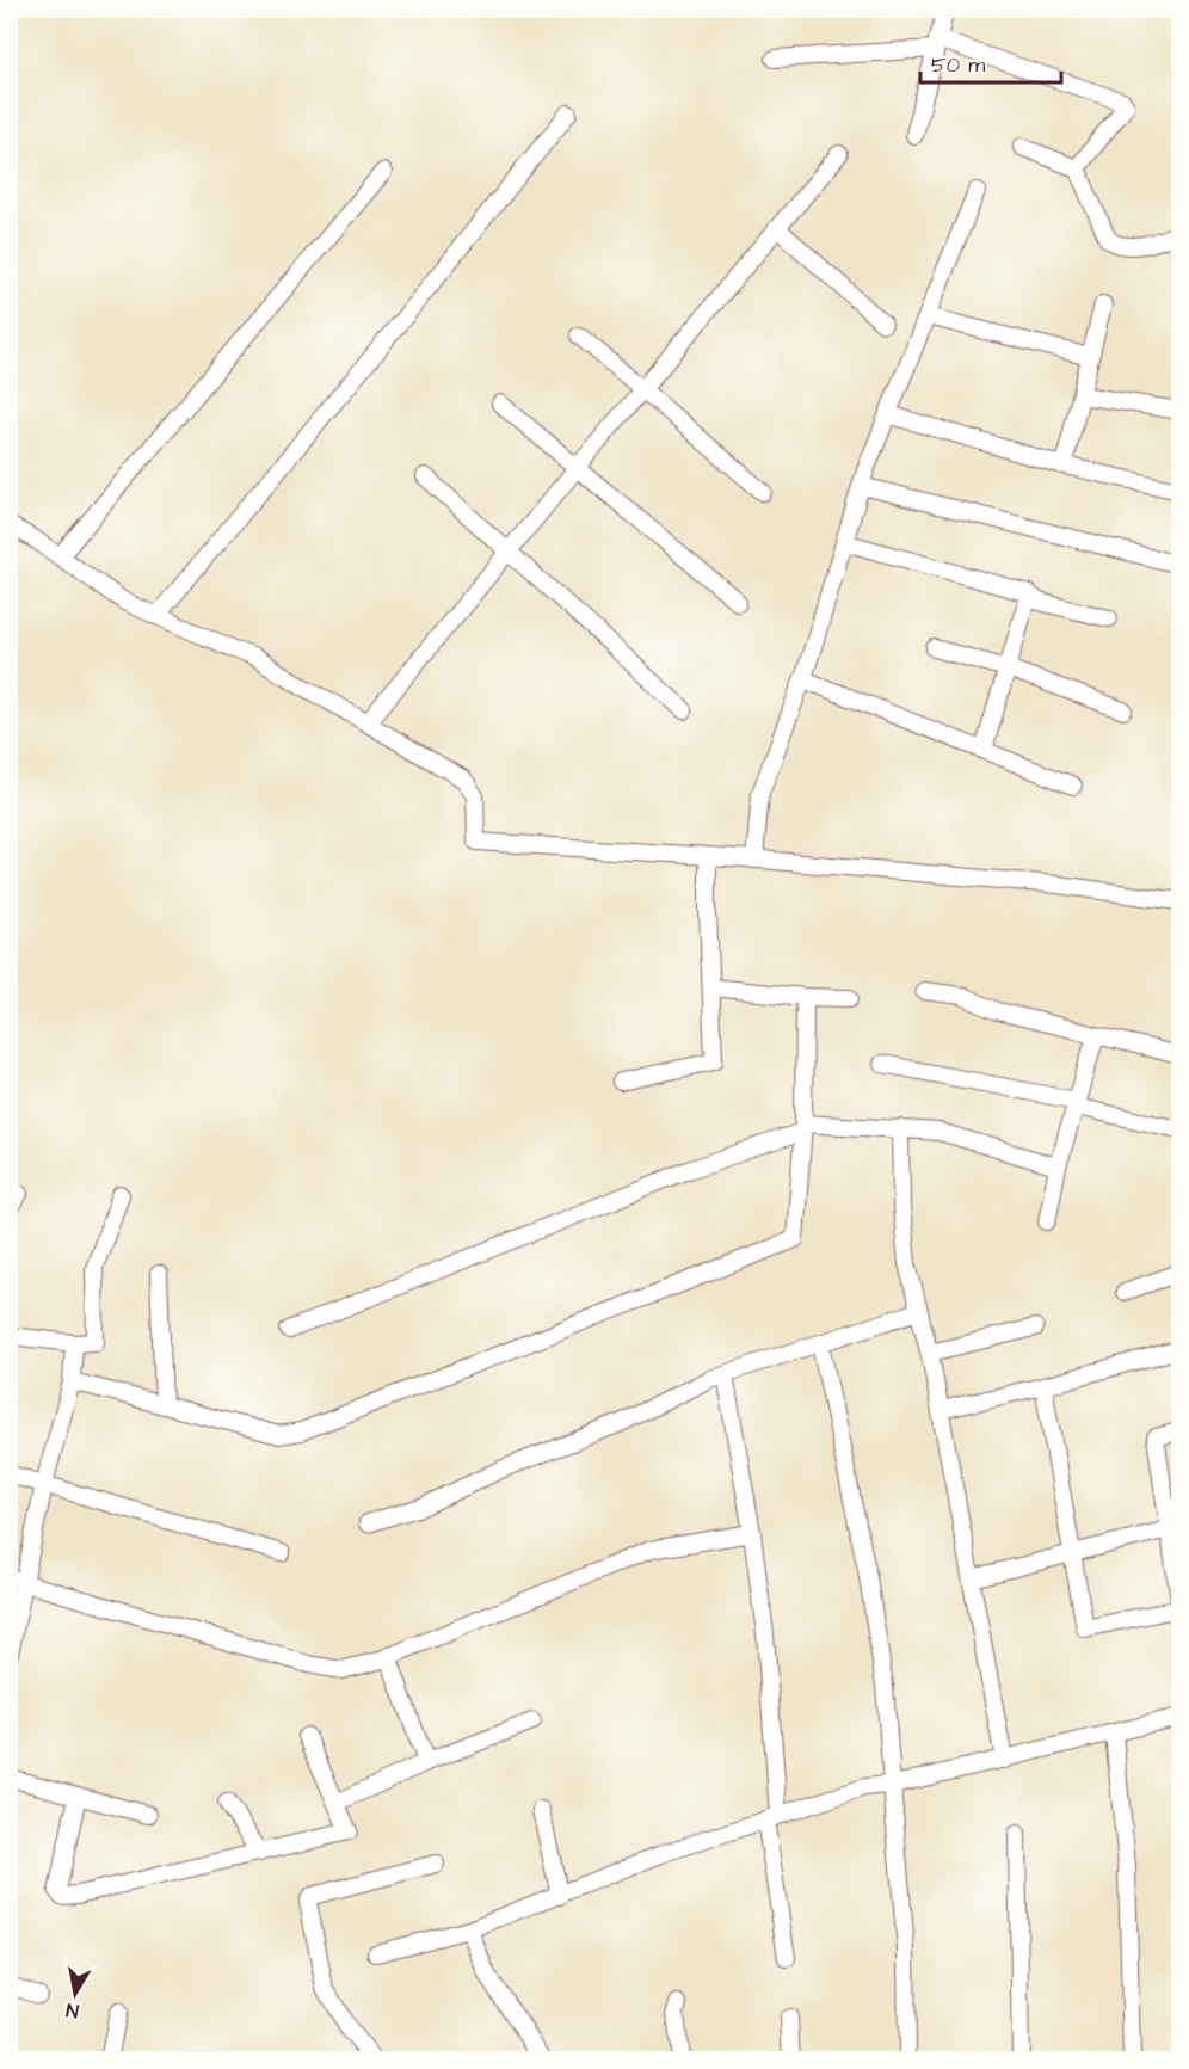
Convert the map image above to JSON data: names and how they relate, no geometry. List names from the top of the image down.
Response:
{
  "scale_bar": "50 m",
  "north": "bottom"
}
